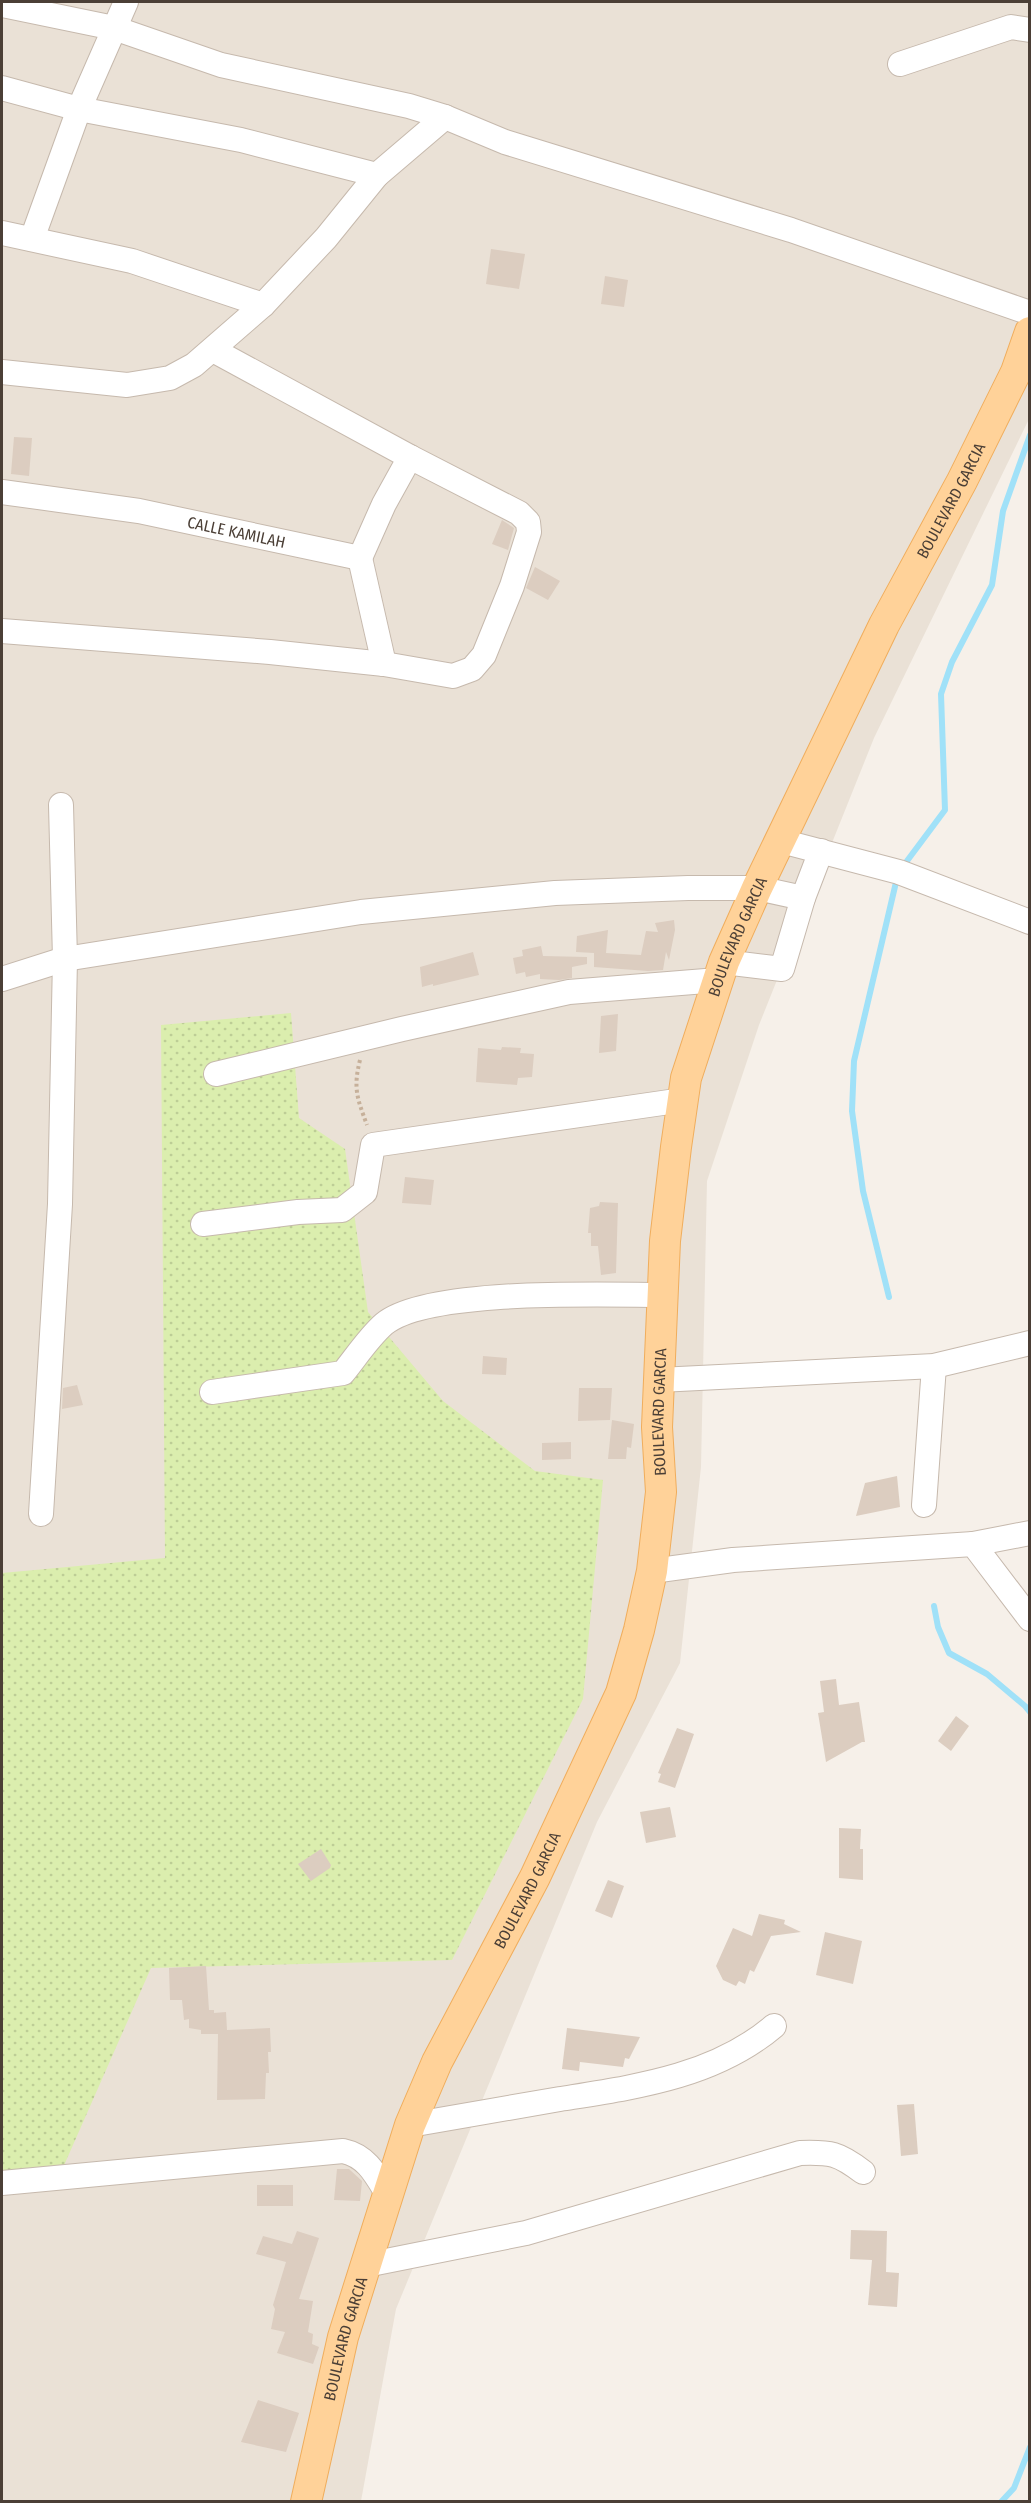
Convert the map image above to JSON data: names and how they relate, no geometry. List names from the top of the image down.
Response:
{
  "streets": {
    "main road": ["BOULEVARD GARCIA"],
    "street": ["CALLE KAMILAH"]
  }
}
